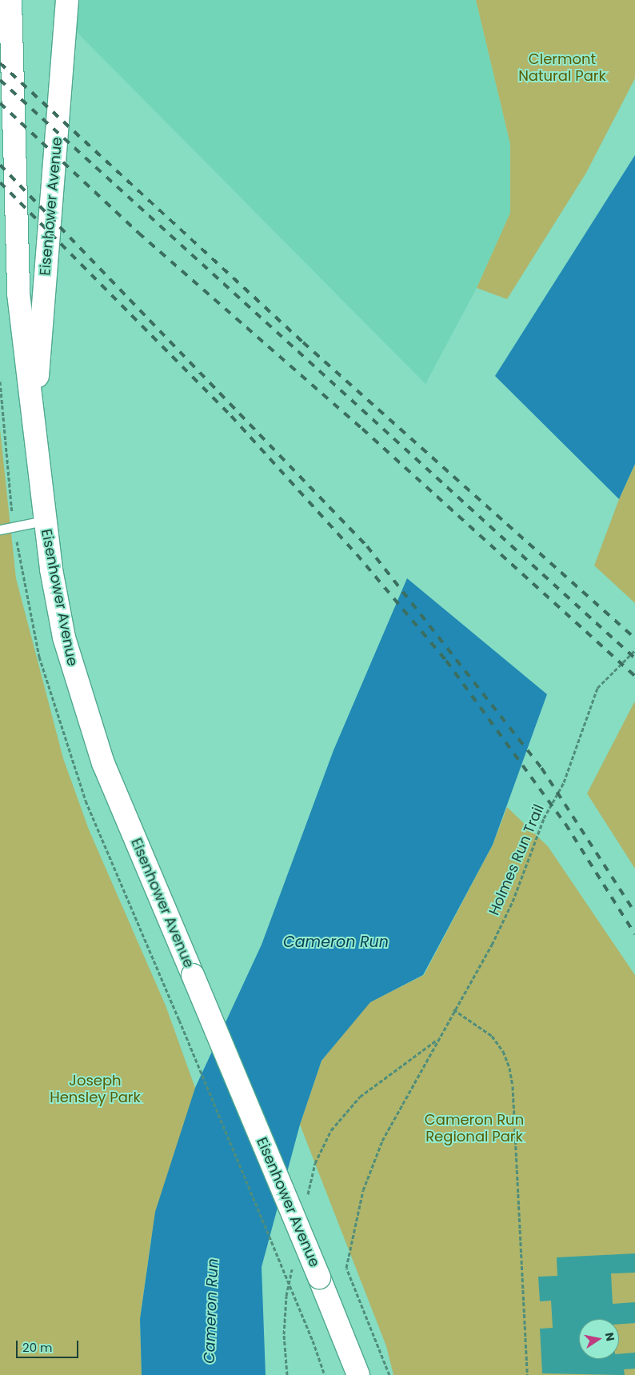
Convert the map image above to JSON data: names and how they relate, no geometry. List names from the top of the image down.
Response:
{
  "streets": {
    "main road": ["Eisenhower Avenue"],
    "path": ["Holmes Run Trail"]
  },
  "water": ["Cameron Run"],
  "parks": ["Clermont Natural Park", "Joseph Hensley Park", "Cameron Run Regional Park"],
  "scale_bar": "20 m",
  "north": "right"
}
